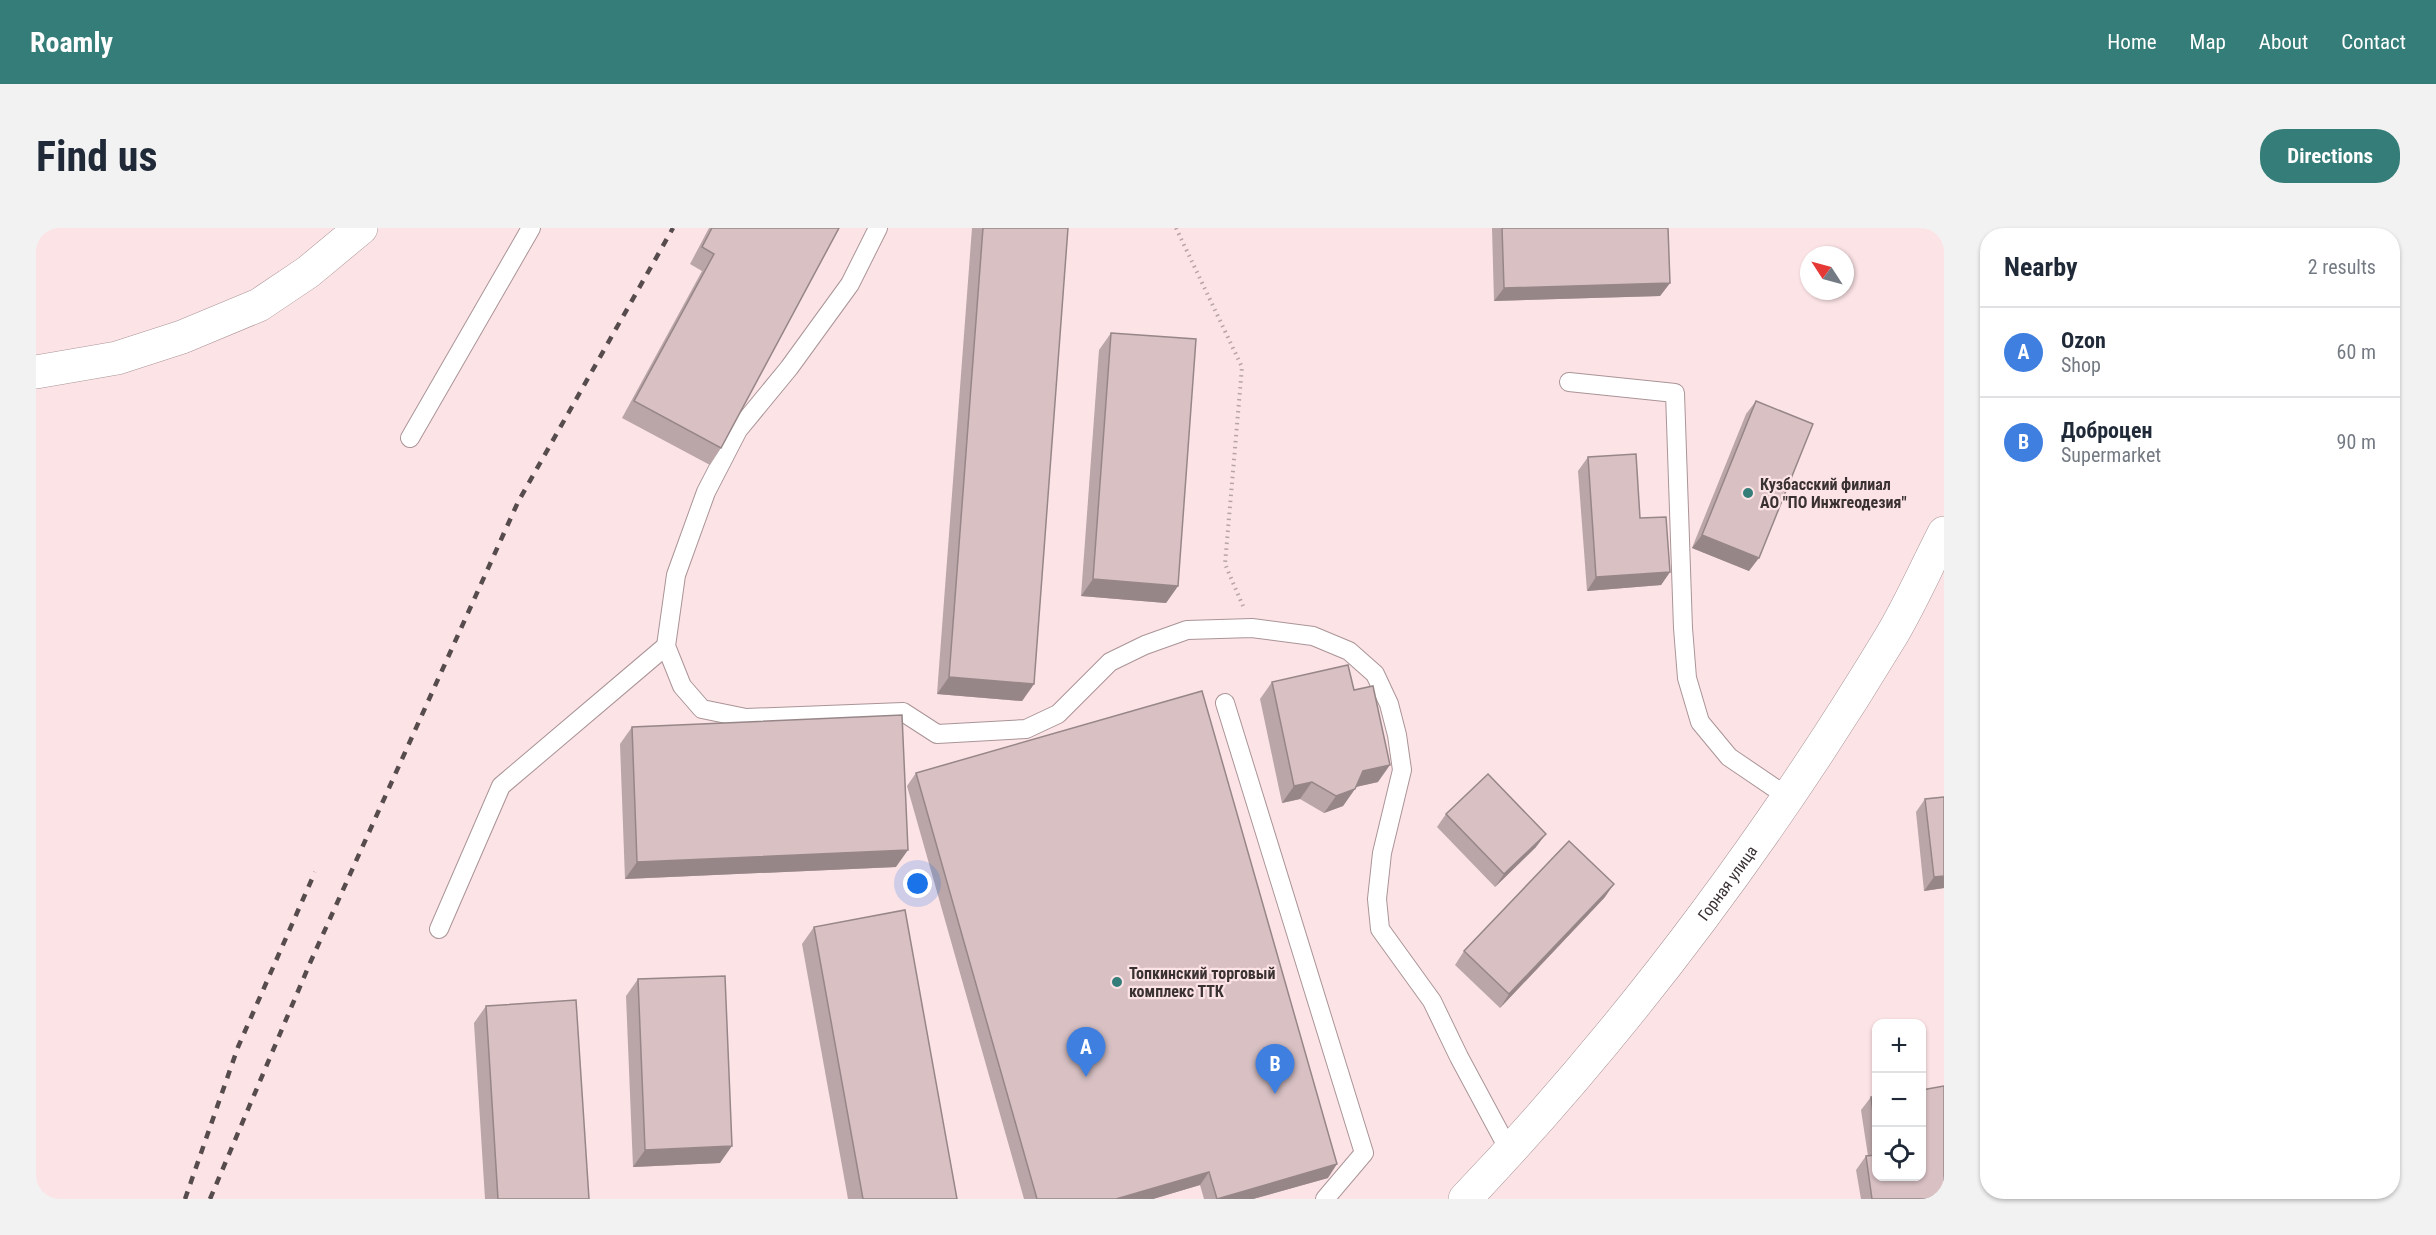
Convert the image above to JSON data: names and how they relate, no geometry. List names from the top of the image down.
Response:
{
  "streets": {
    "street": ["Горная улица"]
  },
  "places": ["Кузбасский филиал АО \"ПО Инжгеодезия\"", "Топкинский торговый комплекс ТТК"],
  "north": "top left",
  "page": {
    "header": "Roamly",
    "nav": [
      "Home",
      "Map",
      "About",
      "Contact"
    ],
    "buttons": "Directions",
    "title": "Find us",
    "heading": ["Nearby", "2 results"],
    "list": [
      {
        "mark": "A",
        "name": "Ozon",
        "note": "Shop",
        "value": "60 m"
      },
      {
        "mark": "B",
        "name": "Доброцен",
        "note": "Supermarket",
        "value": "90 m"
      }
    ],
    "map_buttons": ["+", "−"],
    "pins": ["A", "B"]
  }
}
